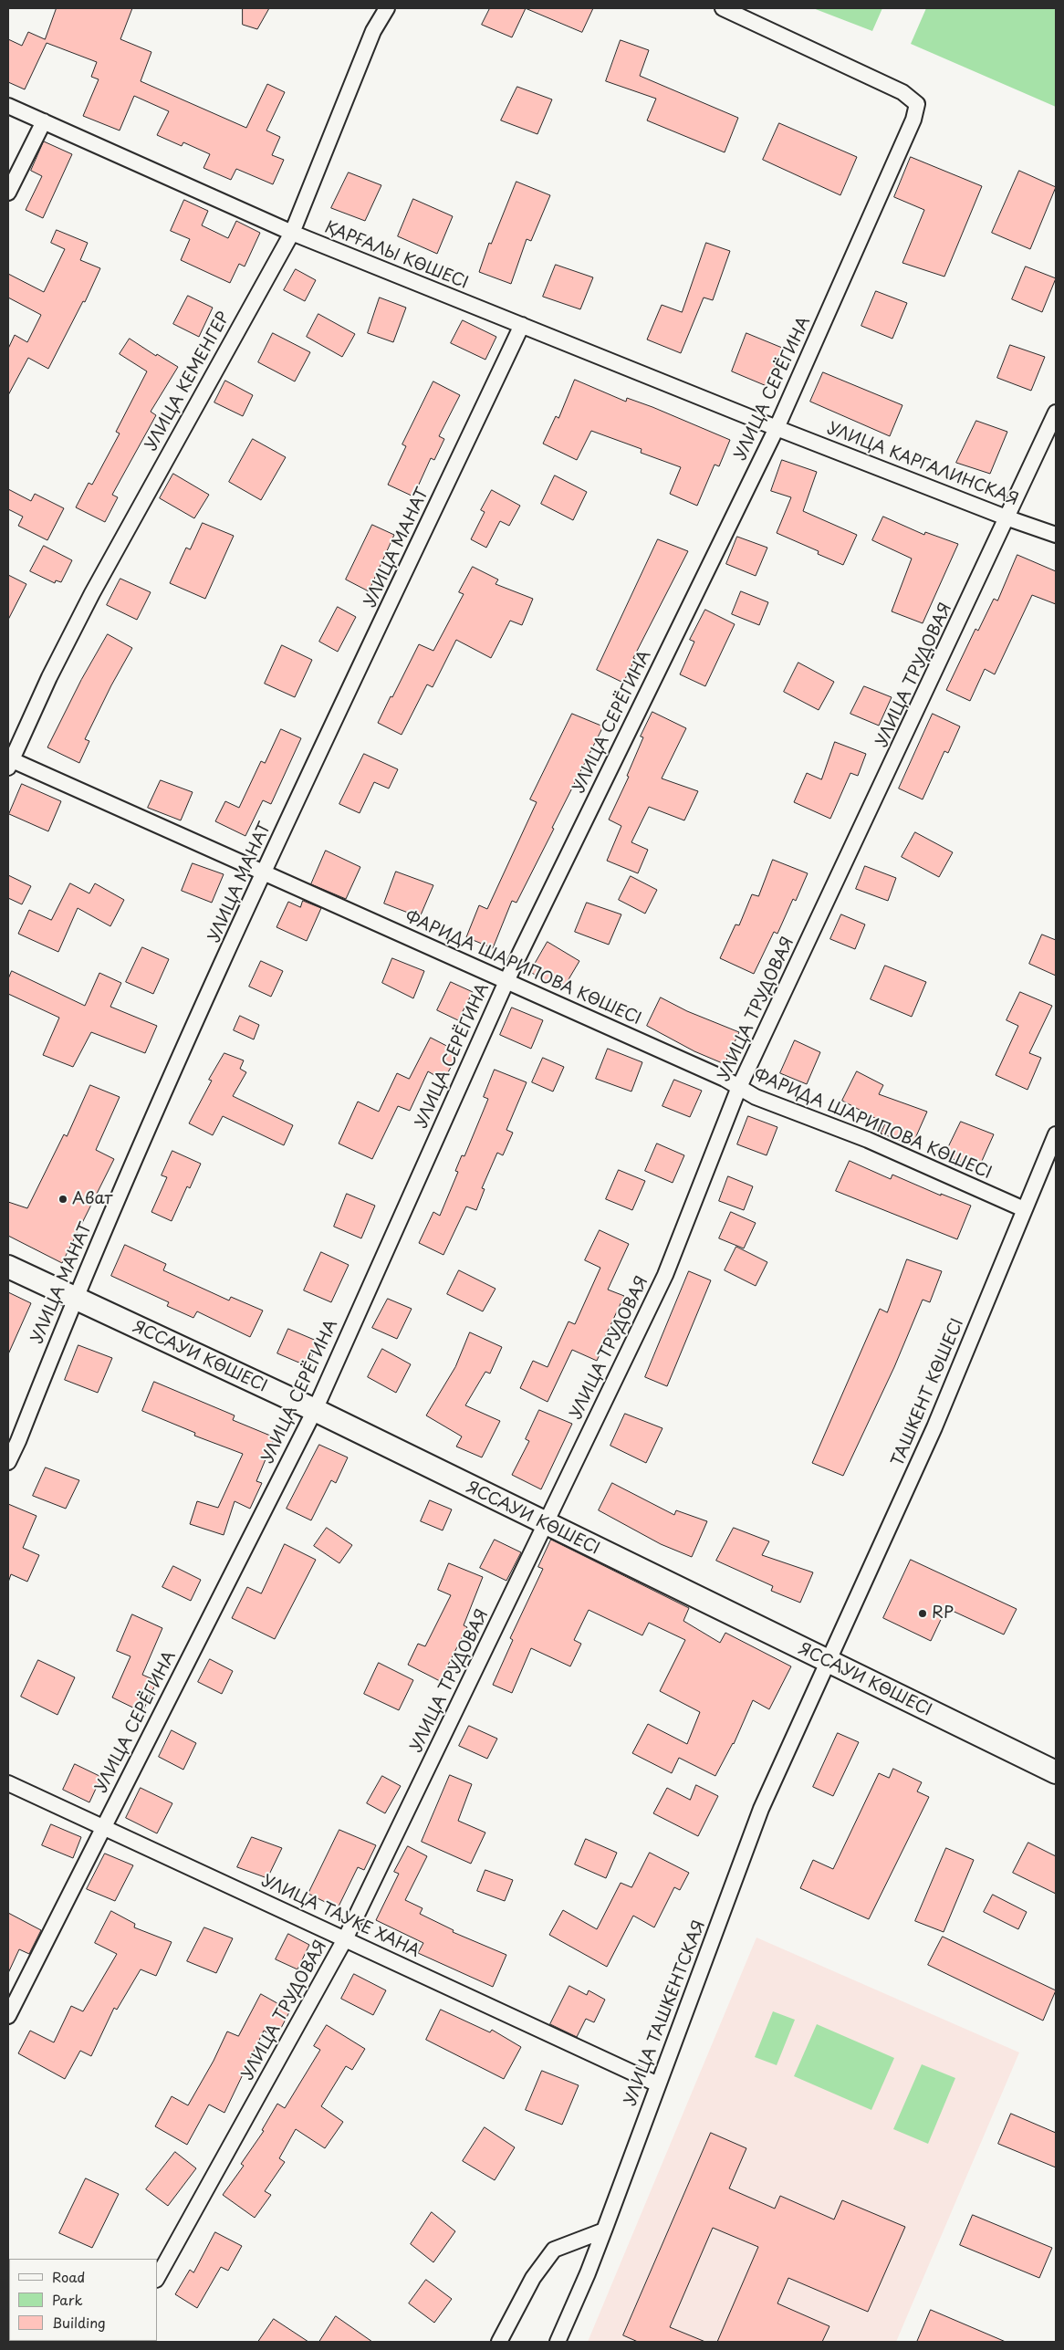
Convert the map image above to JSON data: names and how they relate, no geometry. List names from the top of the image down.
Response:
{
  "streets": {
    "main road": ["ЯССАУИ КӨШЕСІ"],
    "street": [
      "ҚАРҒАЛЫ КӨШЕСІ",
      "УЛИЦА КЕМЕНГЕР",
      "УЛИЦА СЕРЁГИНА",
      "УЛИЦА КАРГАЛИНСКАЯ",
      "УЛИЦА МАНАТ",
      "УЛИЦА ТРУДОВАЯ",
      "ФАРИДА ШАРИПОВА КӨШЕСІ",
      "ТАШКЕНТ КӨШЕСІ",
      "УЛИЦА ТАУКЕ ХАНА",
      "УЛИЦА ТАШКЕНТСКАЯ"
    ]
  },
  "crossings": [
    ["ҚАРҒАЛЫ КӨШЕСІ", "УЛИЦА КЕМЕНГЕР"],
    ["ҚАРҒАЛЫ КӨШЕСІ", "УЛИЦА СЕРЁГИНА"],
    ["ҚАРҒАЛЫ КӨШЕСІ", "УЛИЦА КАРГАЛИНСКАЯ"],
    ["ҚАРҒАЛЫ КӨШЕСІ", "УЛИЦА МАНАТ"],
    ["УЛИЦА КЕМЕНГЕР", "ФАРИДА ШАРИПОВА КӨШЕСІ"],
    ["УЛИЦА СЕРЁГИНА", "УЛИЦА КАРГАЛИНСКАЯ"],
    ["УЛИЦА СЕРЁГИНА", "ФАРИДА ШАРИПОВА КӨШЕСІ"],
    ["УЛИЦА СЕРЁГИНА", "ЯССАУИ КӨШЕСІ"],
    ["УЛИЦА СЕРЁГИНА", "УЛИЦА ТАУКЕ ХАНА"],
    ["УЛИЦА КАРГАЛИНСКАЯ", "УЛИЦА ТРУДОВАЯ"],
    ["УЛИЦА МАНАТ", "ФАРИДА ШАРИПОВА КӨШЕСІ"],
    ["УЛИЦА МАНАТ", "ЯССАУИ КӨШЕСІ"],
    ["УЛИЦА ТРУДОВАЯ", "ФАРИДА ШАРИПОВА КӨШЕСІ"],
    ["УЛИЦА ТРУДОВАЯ", "ЯССАУИ КӨШЕСІ"],
    ["УЛИЦА ТРУДОВАЯ", "УЛИЦА ТАУКЕ ХАНА"],
    ["ФАРИДА ШАРИПОВА КӨШЕСІ", "ТАШКЕНТ КӨШЕСІ"],
    ["ЯССАУИ КӨШЕСІ", "ТАШКЕНТ КӨШЕСІ"],
    ["ЯССАУИ КӨШЕСІ", "УЛИЦА ТАШКЕНТСКАЯ"],
    ["ТАШКЕНТ КӨШЕСІ", "УЛИЦА ТАШКЕНТСКАЯ"],
    ["УЛИЦА ТАУКЕ ХАНА", "УЛИЦА ТАШКЕНТСКАЯ"]
  ],
  "places": ["Ават", "RP"],
  "legend": ["Road", "Park", "Building"]
}
